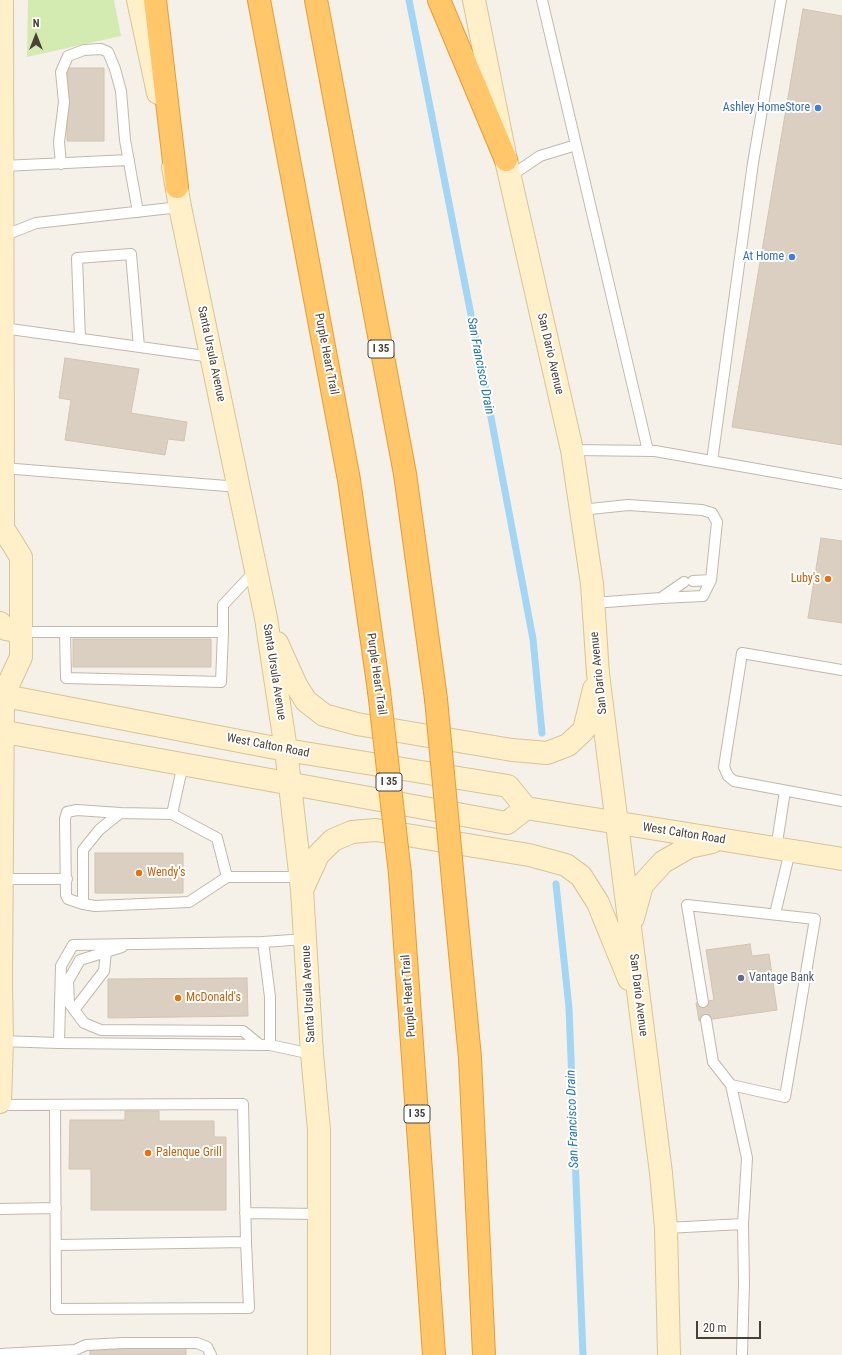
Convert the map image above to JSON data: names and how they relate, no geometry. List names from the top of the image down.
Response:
{
  "streets": {
    "highway": ["I 35", "Purple Heart Trail"],
    "main road": ["Santa Ursula Avenue", "San Dario Avenue", "West Calton Road"]
  },
  "crossings": [
    ["Santa Ursula Avenue", "West Calton Road"],
    ["San Dario Avenue", "West Calton Road"]
  ],
  "water": ["San Francisco Drain"],
  "places": [
    "Ashley HomeStore",
    "At Home",
    "Luby's",
    "Wendy's",
    "Vantage Bank",
    "McDonald's",
    "Palenque Grill"
  ],
  "scale_bar": "20 m",
  "north": "top"
}
